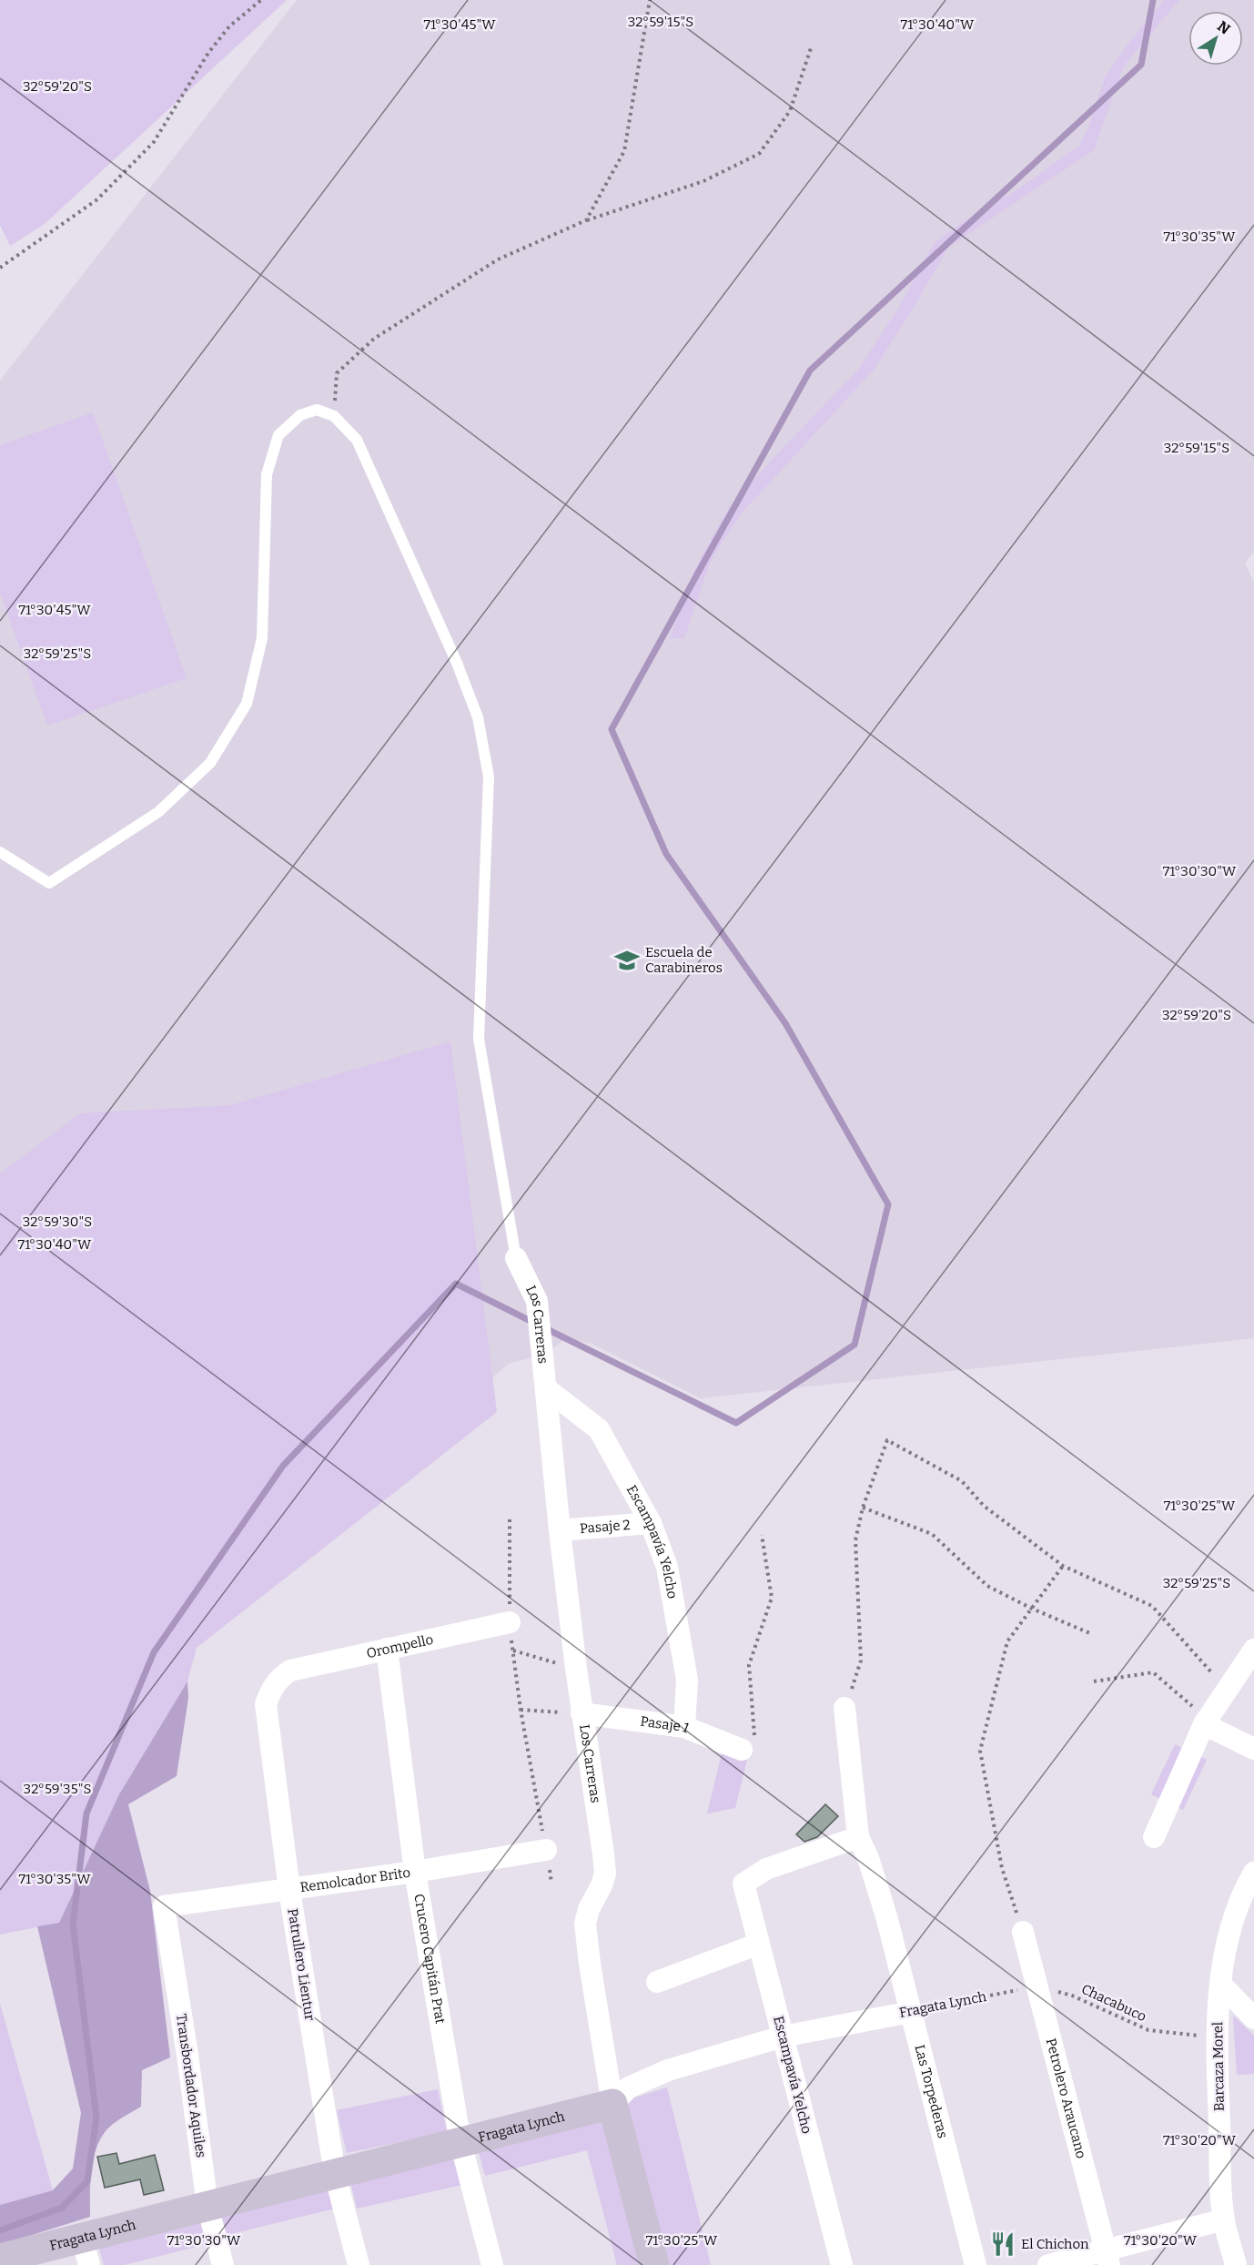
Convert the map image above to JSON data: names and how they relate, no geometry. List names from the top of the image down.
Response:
{
  "streets": {
    "street": [
      "Los Carreras",
      "Pasaje 2",
      "Escampavía Yelcho",
      "Orompello",
      "Pasaje 1",
      "Remolcador Brito",
      "Crucero Capitán Prat",
      "Patrullero Lientur",
      "Fragata Lynch",
      "Barcaza Morel",
      "Transbordador Aquiles",
      "Las Torpederas",
      "Petrolero Araucano"
    ],
    "path": ["Chacabuco"]
  },
  "crossings": [
    ["Los Carreras", "Pasaje 2"],
    ["Los Carreras", "Escampavía Yelcho"],
    ["Los Carreras", "Pasaje 1"],
    ["Los Carreras", "Fragata Lynch"],
    ["Pasaje 2", "Escampavía Yelcho"],
    ["Escampavía Yelcho", "Pasaje 1"],
    ["Escampavía Yelcho", "Fragata Lynch"],
    ["Escampavía Yelcho", "Las Torpederas"],
    ["Orompello", "Crucero Capitán Prat"],
    ["Orompello", "Patrullero Lientur"],
    ["Remolcador Brito", "Crucero Capitán Prat"],
    ["Remolcador Brito", "Patrullero Lientur"],
    ["Remolcador Brito", "Transbordador Aquiles"],
    ["Crucero Capitán Prat", "Fragata Lynch"],
    ["Patrullero Lientur", "Fragata Lynch"],
    ["Chacabuco", "Fragata Lynch"],
    ["Chacabuco", "Barcaza Morel"],
    ["Chacabuco", "Petrolero Araucano"],
    ["Fragata Lynch", "Transbordador Aquiles"],
    ["Fragata Lynch", "Las Torpederas"],
    ["Fragata Lynch", "Petrolero Araucano"]
  ],
  "places": {
    "school or university": ["Escuela de Carabineros"],
    "restaurant": ["El Chichon"]
  },
  "north": "top right",
  "coordinates": [
    "32°59'15\"S",
    "71°30'45\"W",
    "71°30'40\"W",
    "32°59'20\"S",
    "71°30'35\"W",
    "32°59'25\"S",
    "71°30'30\"W",
    "32°59'30\"S",
    "71°30'25\"W",
    "32°59'35\"S",
    "71°30'20\"W"
  ]
}
